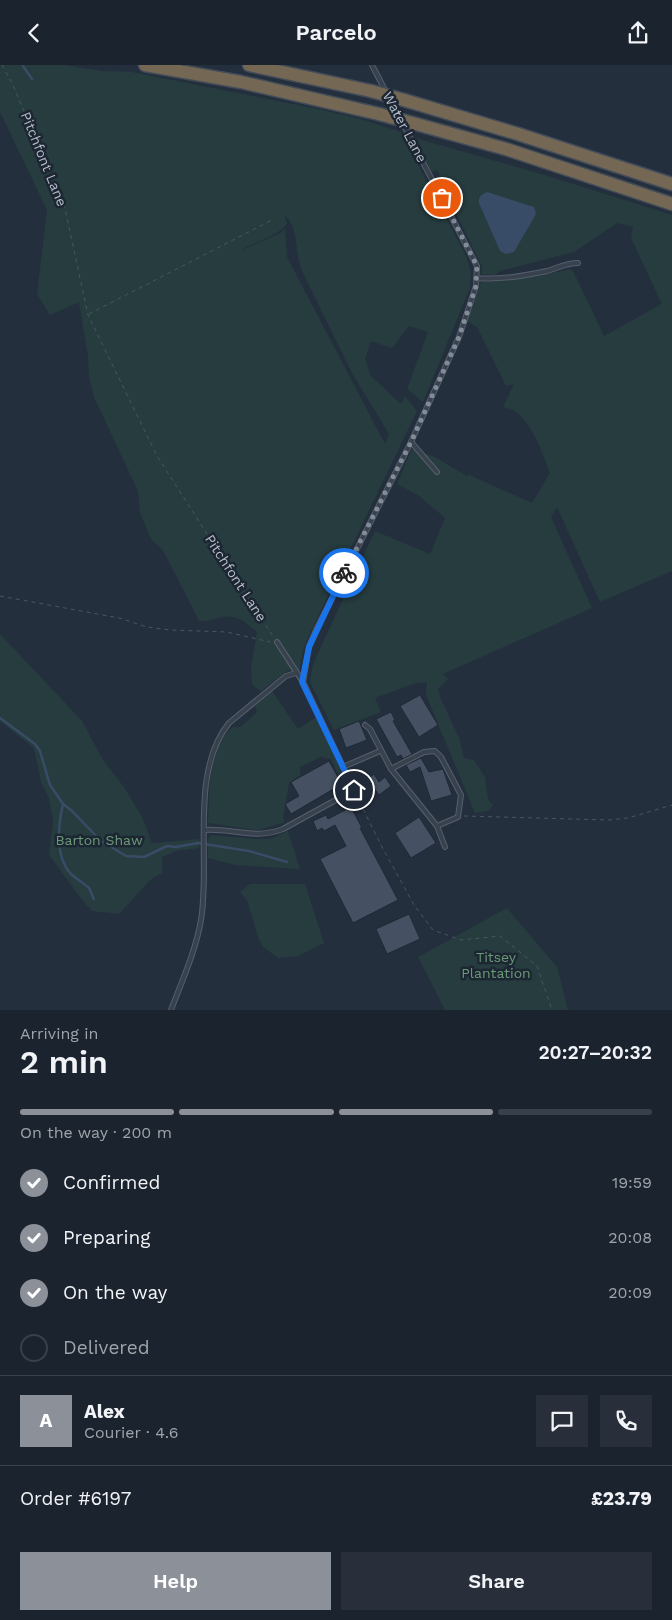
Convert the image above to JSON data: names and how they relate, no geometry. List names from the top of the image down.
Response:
{
  "streets": {
    "lane": ["Water Lane"],
    "path": ["Pitchfont Lane"]
  },
  "parks": ["Barton Shaw", "Titsey Plantation"],
  "page": {
    "header": "Parcelo",
    "heading": ["2 min", "Arriving in", "20:27–20:32"],
    "panel": [
      "Alex",
      "Courier · 4.6",
      "Order #6197",
      "£23.79"
    ],
    "bar": "On the way · 200 m",
    "list": [
      ["Confirmed", "19:59"],
      ["Preparing", "20:08"],
      ["On the way", "20:09"],
      "Delivered"
    ],
    "round": "A",
    "buttons": ["Help", "Share"]
  }
}
